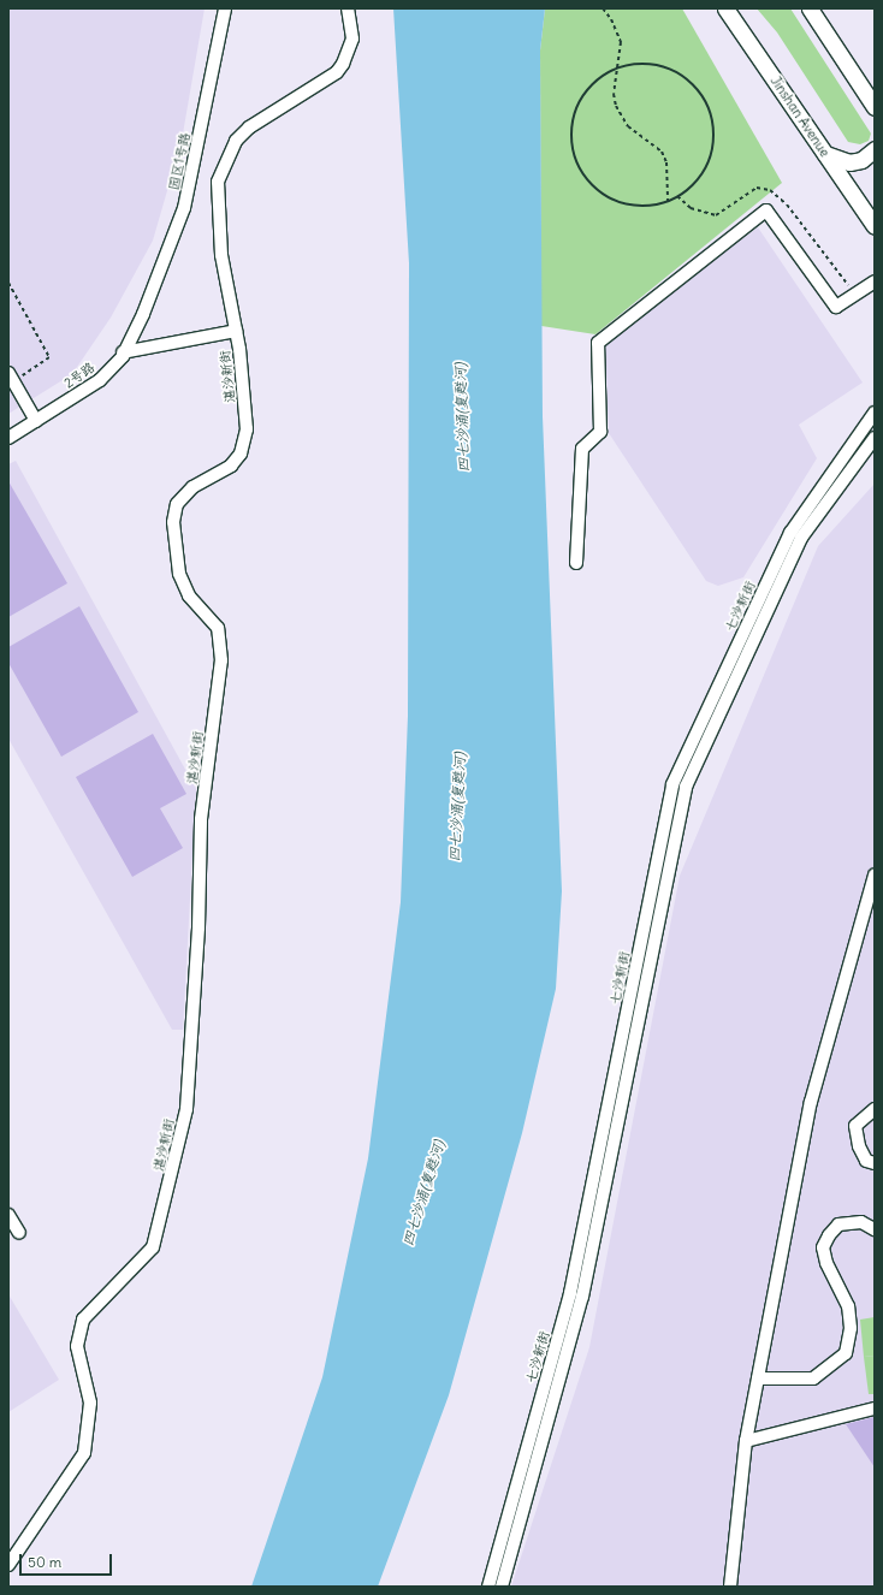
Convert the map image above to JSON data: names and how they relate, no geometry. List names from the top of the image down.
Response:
{
  "streets": {
    "main road": ["Jinshan Avenue"],
    "street": [
      "园区1号路",
      "2号路",
      "湛沙新街",
      "七沙新街"
    ]
  },
  "crossings": [
    ["园区1号路", "2号路"]
  ],
  "water": ["四七沙涌(复甦河)"],
  "scale_bar": "50 m"
}
